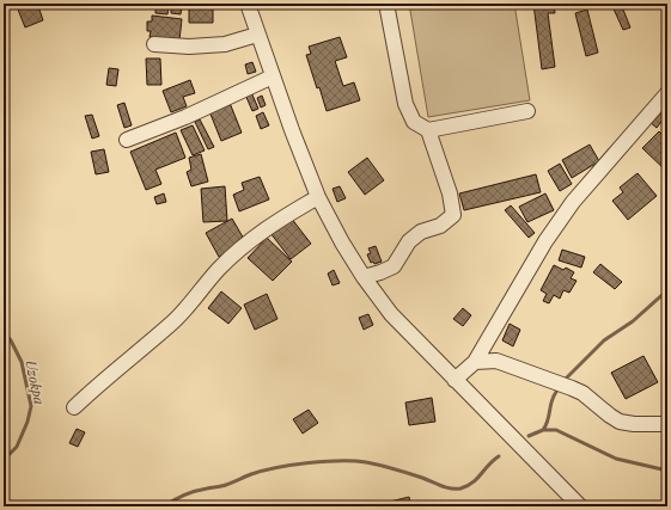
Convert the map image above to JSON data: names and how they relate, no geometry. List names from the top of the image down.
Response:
{
  "water": ["Uzokpa"]
}
